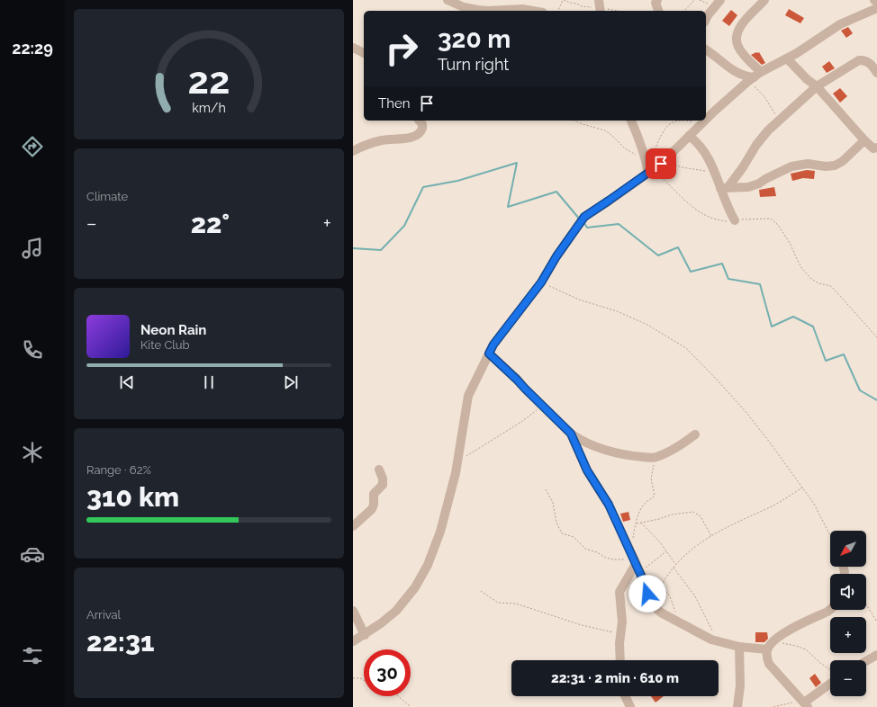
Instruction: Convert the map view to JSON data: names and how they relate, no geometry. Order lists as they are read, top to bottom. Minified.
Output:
{"north":"bottom left","page":{"tabs":"22:29","turn":["320 m","Turn right"],"then":"Then","tile":["Climate",["Range · 62%","310 km"],["Arrival","22:31"]],"heat":["−","22°","+"],"song":["Neon Rain","Kite Club"],"map_buttons":["+","−"],"limit":"30","trip":"22:31 · 2 min · 610 m","gauge":["22","km/h"]}}
